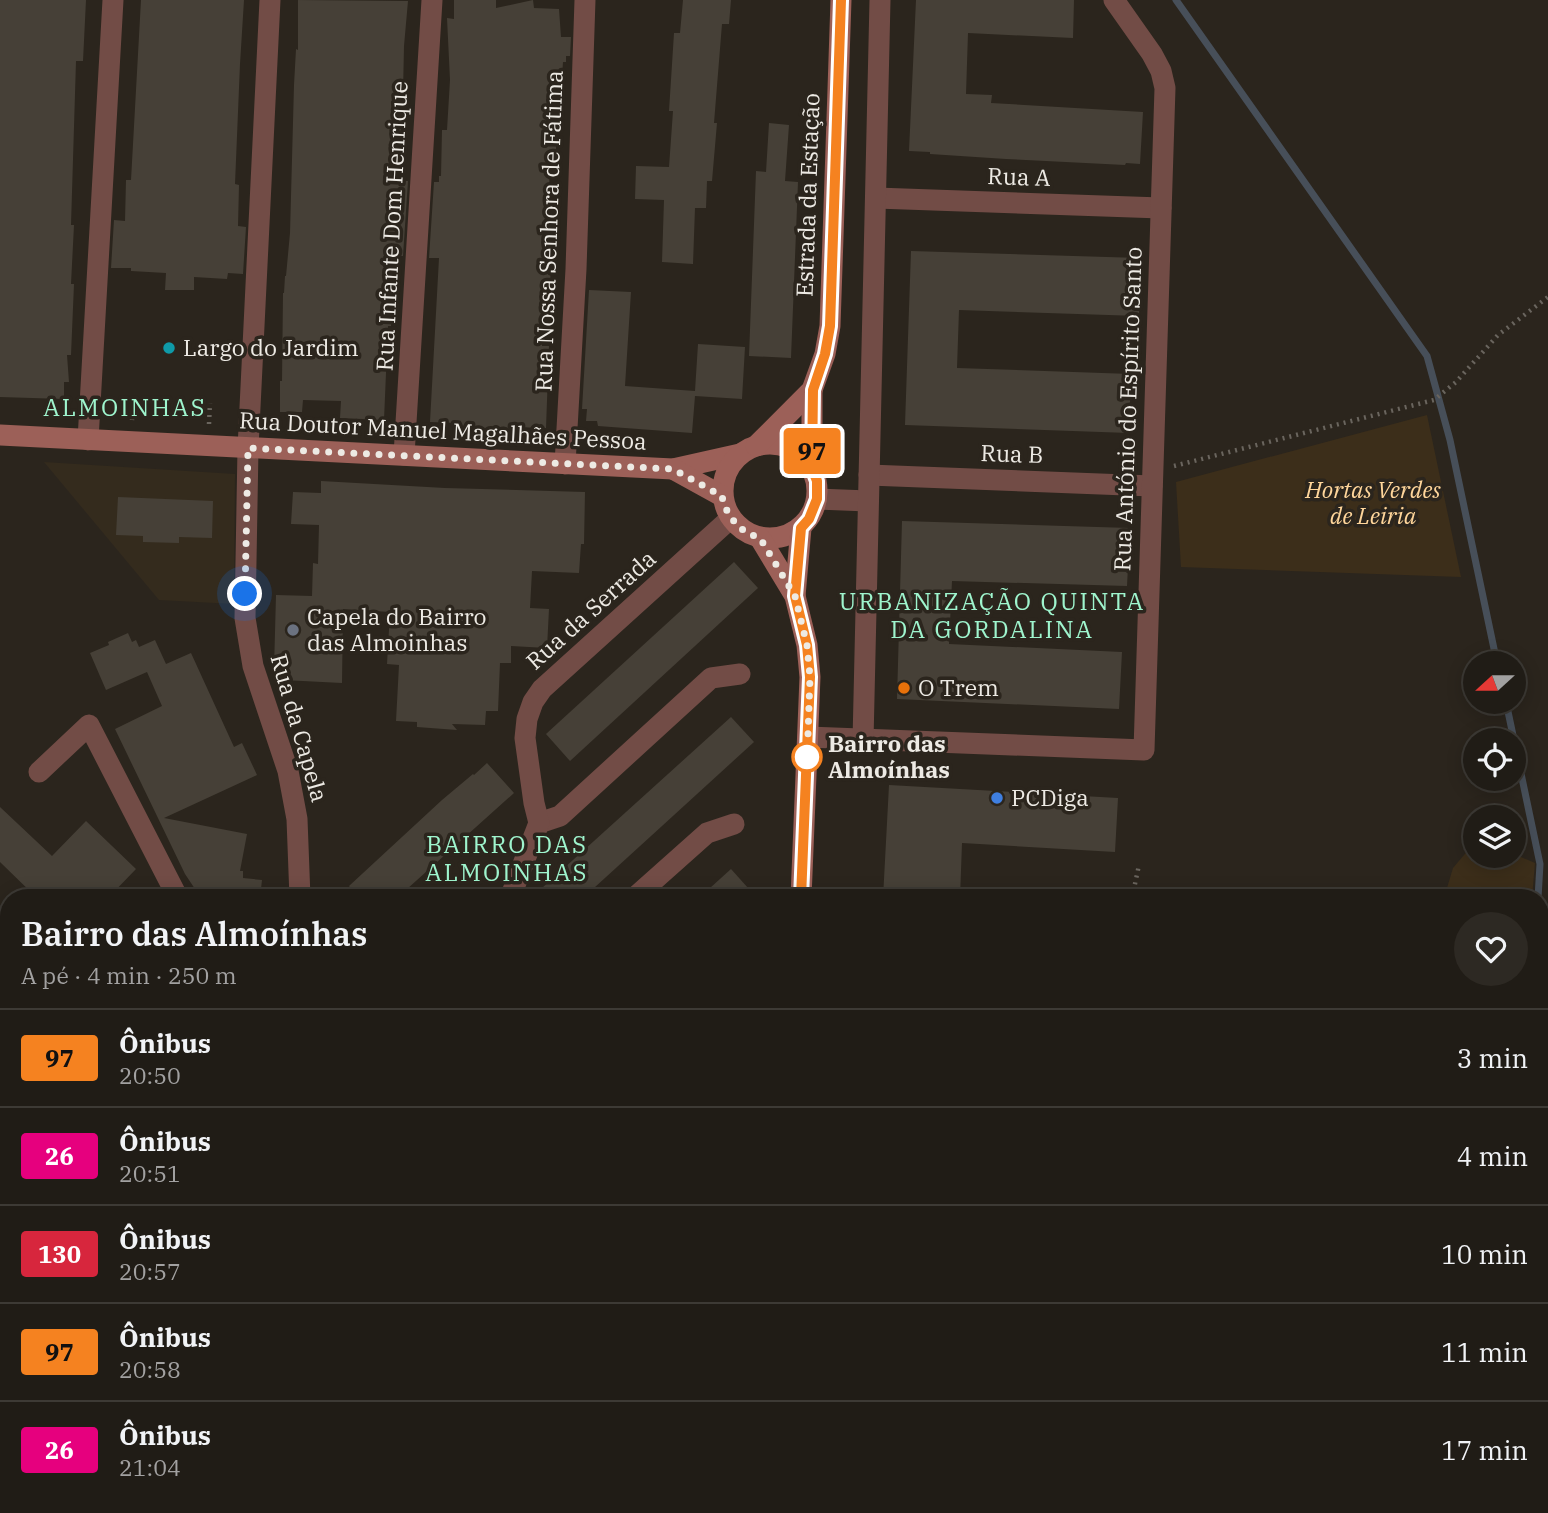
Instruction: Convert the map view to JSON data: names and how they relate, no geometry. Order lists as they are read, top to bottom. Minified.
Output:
{"streets":{"main road":["Estrada da Estação","Rua Doutor Manuel Magalhães Pessoa"],"street":["Rua A","Rua Infante Dom Henrique","Rua Nossa Senhora de Fátima","Rua António do Espírito Santo","Rua B","Rua da Serrada","Rua da Capela"]},"crossings":[["Rua A","Rua António do Espírito Santo"],["Estrada da Estação","Rua Doutor Manuel Magalhães Pessoa"],["Estrada da Estação","Rua da Serrada"],["Rua Infante Dom Henrique","Rua Doutor Manuel Magalhães Pessoa"],["Rua Nossa Senhora de Fátima","Rua Doutor Manuel Magalhães Pessoa"],["Rua António do Espírito Santo","Rua B"],["Rua Doutor Manuel Magalhães Pessoa","Rua da Serrada"],["Rua Doutor Manuel Magalhães Pessoa","Rua da Capela"]],"districts":["ALMOINHAS","URBANIZAÇÃO QUINTA DA GORDALINA","BAIRRO DAS ALMOINHAS"],"parks":["Hortas Verdes de Leiria"],"places":["Largo do Jardim","Capela do Bairro das Almoinhas","O Trem","Bairro das Almoínhas","PCDiga"],"lines":["bus line 97"],"north":"left","page":{"on_map":"97","heading":["Bairro das Almoínhas","A pé · 4 min · 250 m"],"list":[{"mark":"97","name":"Ônibus","note":"20:50","value":"3 min"},{"mark":"26","name":"Ônibus","note":"20:51","value":"4 min"},{"mark":"130","name":"Ônibus","note":"20:57","value":"10 min"},{"mark":"97","name":"Ônibus","note":"20:58","value":"11 min"},{"mark":"26","name":"Ônibus","note":"21:04","value":"17 min"}]}}
